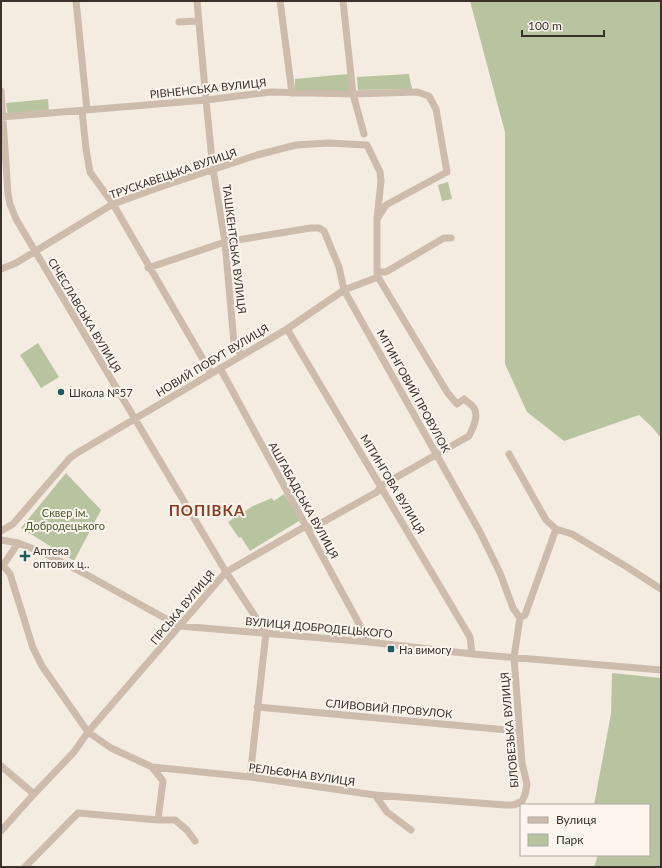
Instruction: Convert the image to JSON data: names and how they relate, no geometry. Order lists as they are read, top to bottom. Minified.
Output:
{"streets":{"street":["РІВНЕНСЬКА ВУЛИЦЯ","ТРУСКАВЕЦЬКА ВУЛИЦЯ","ТАШКЕНТСЬКА ВУЛИЦЯ","СІЧЕСЛАВСЬКА ВУЛИЦЯ","НОВИЙ ПОБУТ ВУЛИЦЯ","МІТИНГОВИЙ ПРОВУЛОК","МІТИНГОВА ВУЛИЦЯ","АШГАБАДСЬКА ВУЛИЦЯ","ГІРСЬКА ВУЛИЦЯ","ВУЛИЦЯ ДОБРОДЕЦЬКОГО","СЛИВОВИЙ ПРОВУЛОК","БІЛОВЕЗЬКА ВУЛИЦЯ","РЕЛЬЄФНА ВУЛИЦЯ"]},"crossings":[["РІВНЕНСЬКА ВУЛИЦЯ","ТРУСКАВЕЦЬКА ВУЛИЦЯ"],["РІВНЕНСЬКА ВУЛИЦЯ","ТАШКЕНТСЬКА ВУЛИЦЯ"],["РІВНЕНСЬКА ВУЛИЦЯ","СІЧЕСЛАВСЬКА ВУЛИЦЯ"],["ТРУСКАВЕЦЬКА ВУЛИЦЯ","ТАШКЕНТСЬКА ВУЛИЦЯ"],["ТРУСКАВЕЦЬКА ВУЛИЦЯ","СІЧЕСЛАВСЬКА ВУЛИЦЯ"],["ТАШКЕНТСЬКА ВУЛИЦЯ","НОВИЙ ПОБУТ ВУЛИЦЯ"],["ТАШКЕНТСЬКА ВУЛИЦЯ","МІТИНГОВИЙ ПРОВУЛОК"],["СІЧЕСЛАВСЬКА ВУЛИЦЯ","НОВИЙ ПОБУТ ВУЛИЦЯ"],["СІЧЕСЛАВСЬКА ВУЛИЦЯ","ГІРСЬКА ВУЛИЦЯ"],["СІЧЕСЛАВСЬКА ВУЛИЦЯ","ВУЛИЦЯ ДОБРОДЕЦЬКОГО"],["НОВИЙ ПОБУТ ВУЛИЦЯ","МІТИНГОВИЙ ПРОВУЛОК"],["НОВИЙ ПОБУТ ВУЛИЦЯ","МІТИНГОВА ВУЛИЦЯ"],["НОВИЙ ПОБУТ ВУЛИЦЯ","АШГАБАДСЬКА ВУЛИЦЯ"],["НОВИЙ ПОБУТ ВУЛИЦЯ","ГІРСЬКА ВУЛИЦЯ"],["МІТИНГОВИЙ ПРОВУЛОК","ГІРСЬКА ВУЛИЦЯ"],["МІТИНГОВИЙ ПРОВУЛОК","БІЛОВЕЗЬКА ВУЛИЦЯ"],["МІТИНГОВА ВУЛИЦЯ","ГІРСЬКА ВУЛИЦЯ"],["МІТИНГОВА ВУЛИЦЯ","ВУЛИЦЯ ДОБРОДЕЦЬКОГО"],["АШГАБАДСЬКА ВУЛИЦЯ","ГІРСЬКА ВУЛИЦЯ"],["АШГАБАДСЬКА ВУЛИЦЯ","ВУЛИЦЯ ДОБРОДЕЦЬКОГО"],["ГІРСЬКА ВУЛИЦЯ","ВУЛИЦЯ ДОБРОДЕЦЬКОГО"],["ГІРСЬКА ВУЛИЦЯ","РЕЛЬЄФНА ВУЛИЦЯ"],["ВУЛИЦЯ ДОБРОДЕЦЬКОГО","БІЛОВЕЗЬКА ВУЛИЦЯ"],["СЛИВОВИЙ ПРОВУЛОК","БІЛОВЕЗЬКА ВУЛИЦЯ"],["БІЛОВЕЗЬКА ВУЛИЦЯ","РЕЛЬЄФНА ВУЛИЦЯ"]],"districts":["ПОПІВКА"],"parks":["Сквер ім. Добродецького"],"places":{"other":["Школа №57"],"health":["Аптека оптових ц‥"],"transit":["На вимогу"]},"legend":["Вулиця","Парк"],"scale_bar":"100 m"}
